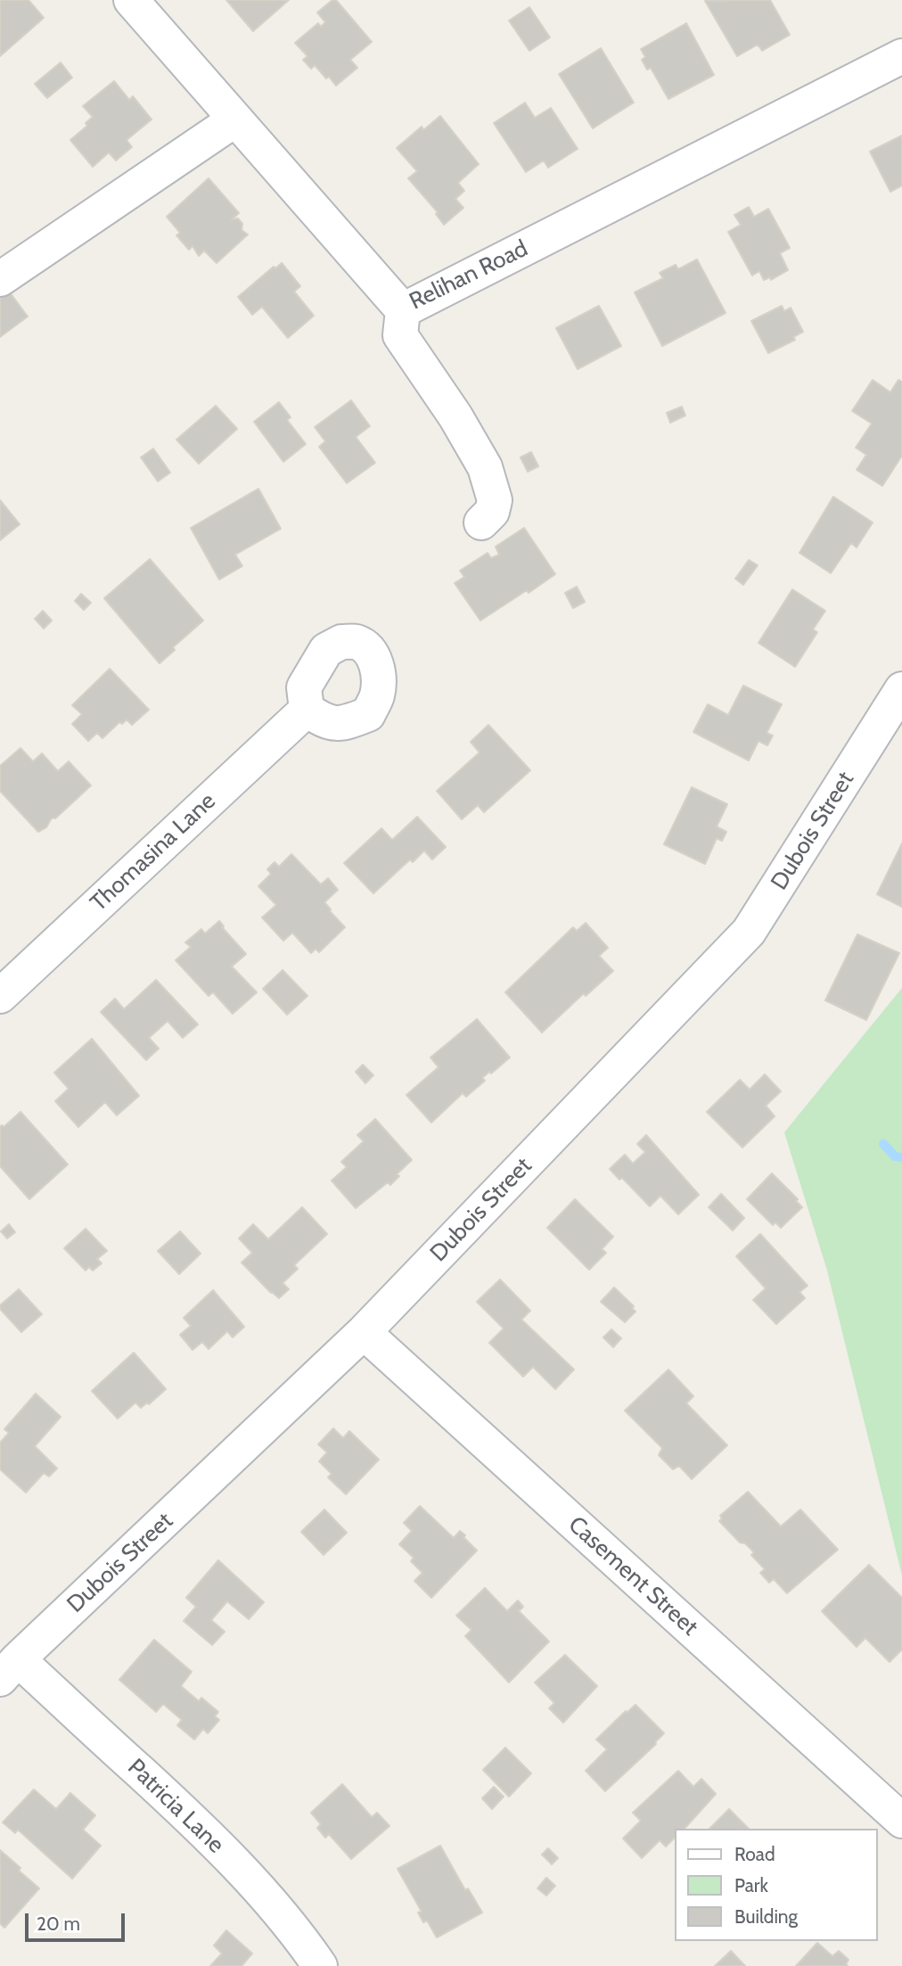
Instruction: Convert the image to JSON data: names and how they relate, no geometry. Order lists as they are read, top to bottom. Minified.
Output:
{"streets":{"street":["Relihan Road","Dubois Street","Thomasina Lane","Casement Street","Patricia Lane"]},"crossings":[["Dubois Street","Casement Street"],["Dubois Street","Patricia Lane"]],"legend":["Road","Park","Building"],"scale_bar":"20 m"}
